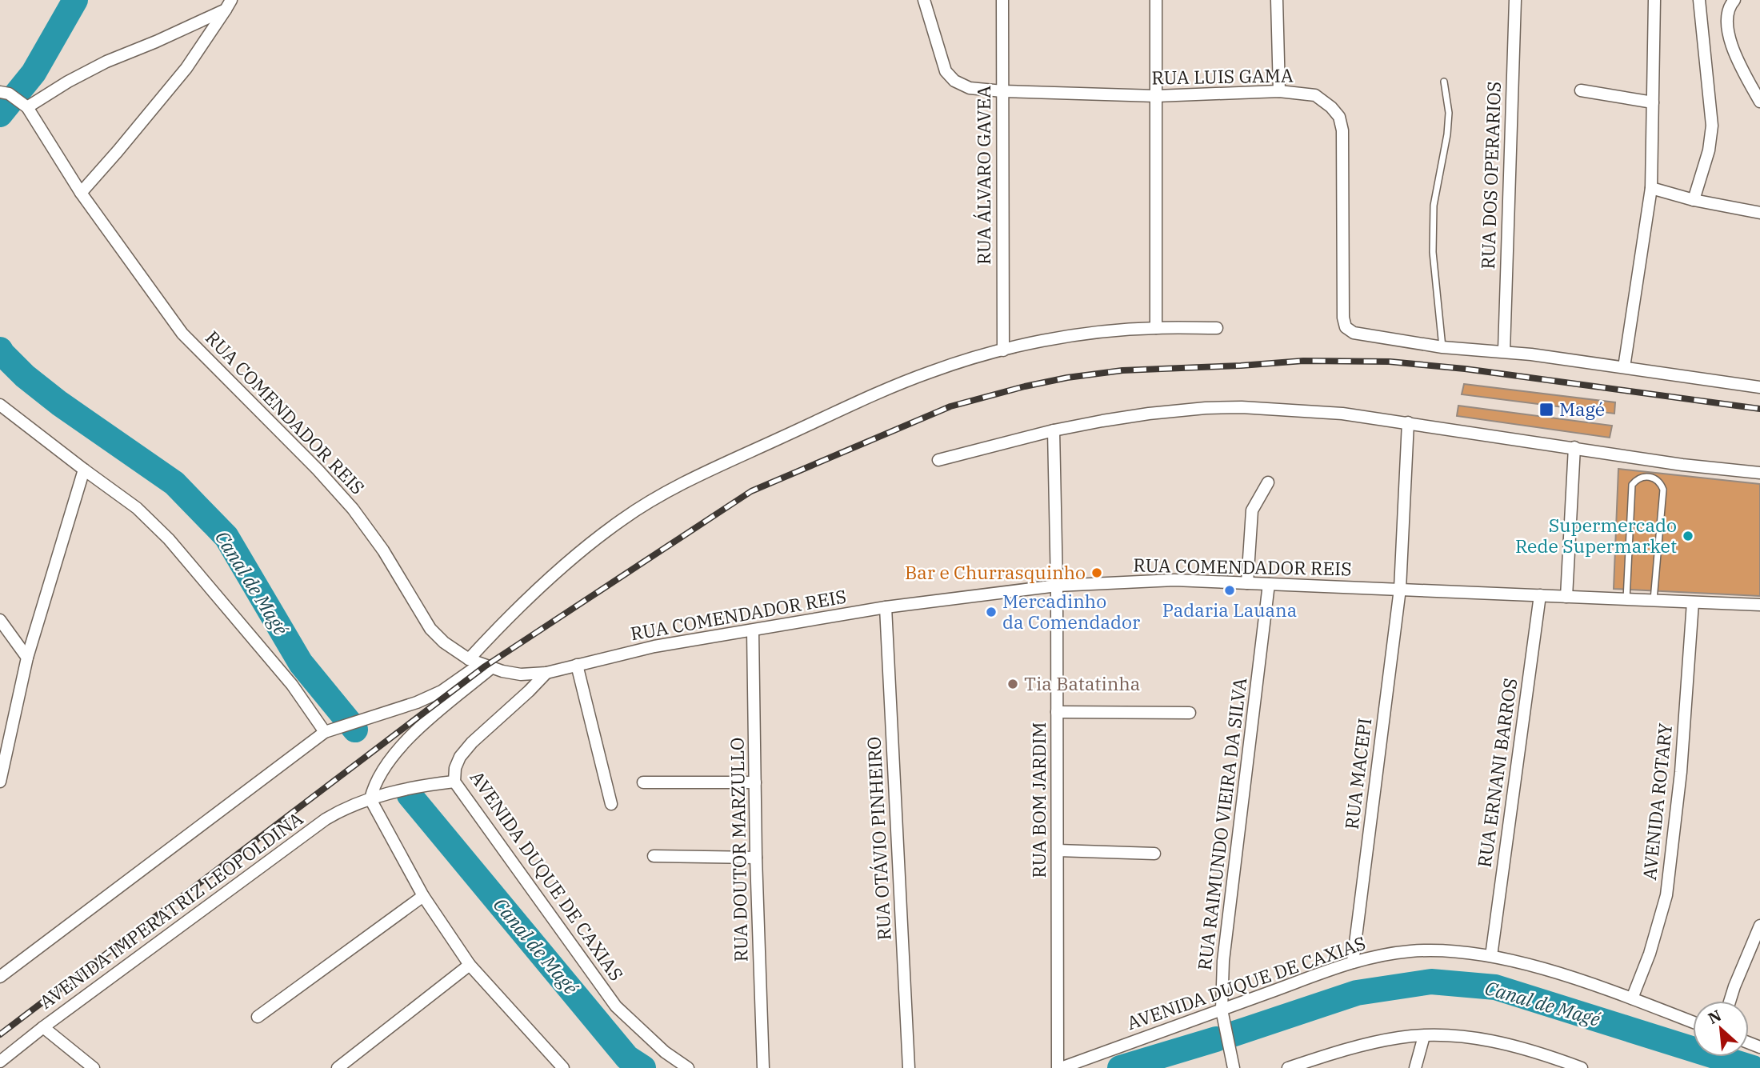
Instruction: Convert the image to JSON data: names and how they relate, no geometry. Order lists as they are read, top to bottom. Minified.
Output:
{"streets":{"street":["RUA LUIS GAMA","RUA ÁLVARO GAVEA","RUA DOS OPERARIOS","RUA COMENDADOR REIS","RUA ERNANI BARROS","RUA MACEPI","RUA BOM JARDIM","AVENIDA ROTARY","RUA RAIMUNDO VIEIRA DA SILVA","RUA OTÁVIO PINHEIRO","RUA DOUTOR MARZULLO","AVENIDA DUQUE DE CAXIAS","AVENIDA IMPERATRIZ LEOPOLDINA"]},"crossings":[["RUA LUIS GAMA","RUA ÁLVARO GAVEA"],["RUA LUIS GAMA","RUA DOS OPERARIOS"],["RUA COMENDADOR REIS","RUA ERNANI BARROS"],["RUA COMENDADOR REIS","RUA MACEPI"],["RUA COMENDADOR REIS","RUA BOM JARDIM"],["RUA COMENDADOR REIS","AVENIDA ROTARY"],["RUA COMENDADOR REIS","RUA RAIMUNDO VIEIRA DA SILVA"],["RUA COMENDADOR REIS","RUA OTÁVIO PINHEIRO"],["RUA COMENDADOR REIS","RUA DOUTOR MARZULLO"],["RUA COMENDADOR REIS","AVENIDA DUQUE DE CAXIAS"],["RUA ERNANI BARROS","AVENIDA DUQUE DE CAXIAS"],["RUA MACEPI","AVENIDA DUQUE DE CAXIAS"],["RUA BOM JARDIM","AVENIDA DUQUE DE CAXIAS"],["AVENIDA ROTARY","AVENIDA DUQUE DE CAXIAS"],["RUA RAIMUNDO VIEIRA DA SILVA","AVENIDA DUQUE DE CAXIAS"],["AVENIDA DUQUE DE CAXIAS","AVENIDA IMPERATRIZ LEOPOLDINA"]],"water":["Canal de Magé"],"places":{"transit":["Magé"],"other":["Supermercado Rede Supermarket","Bar e Churrasquinho","Padaria Lauana","Mercadinho da Comendador","Tia Batatinha"]},"north":"top left"}
